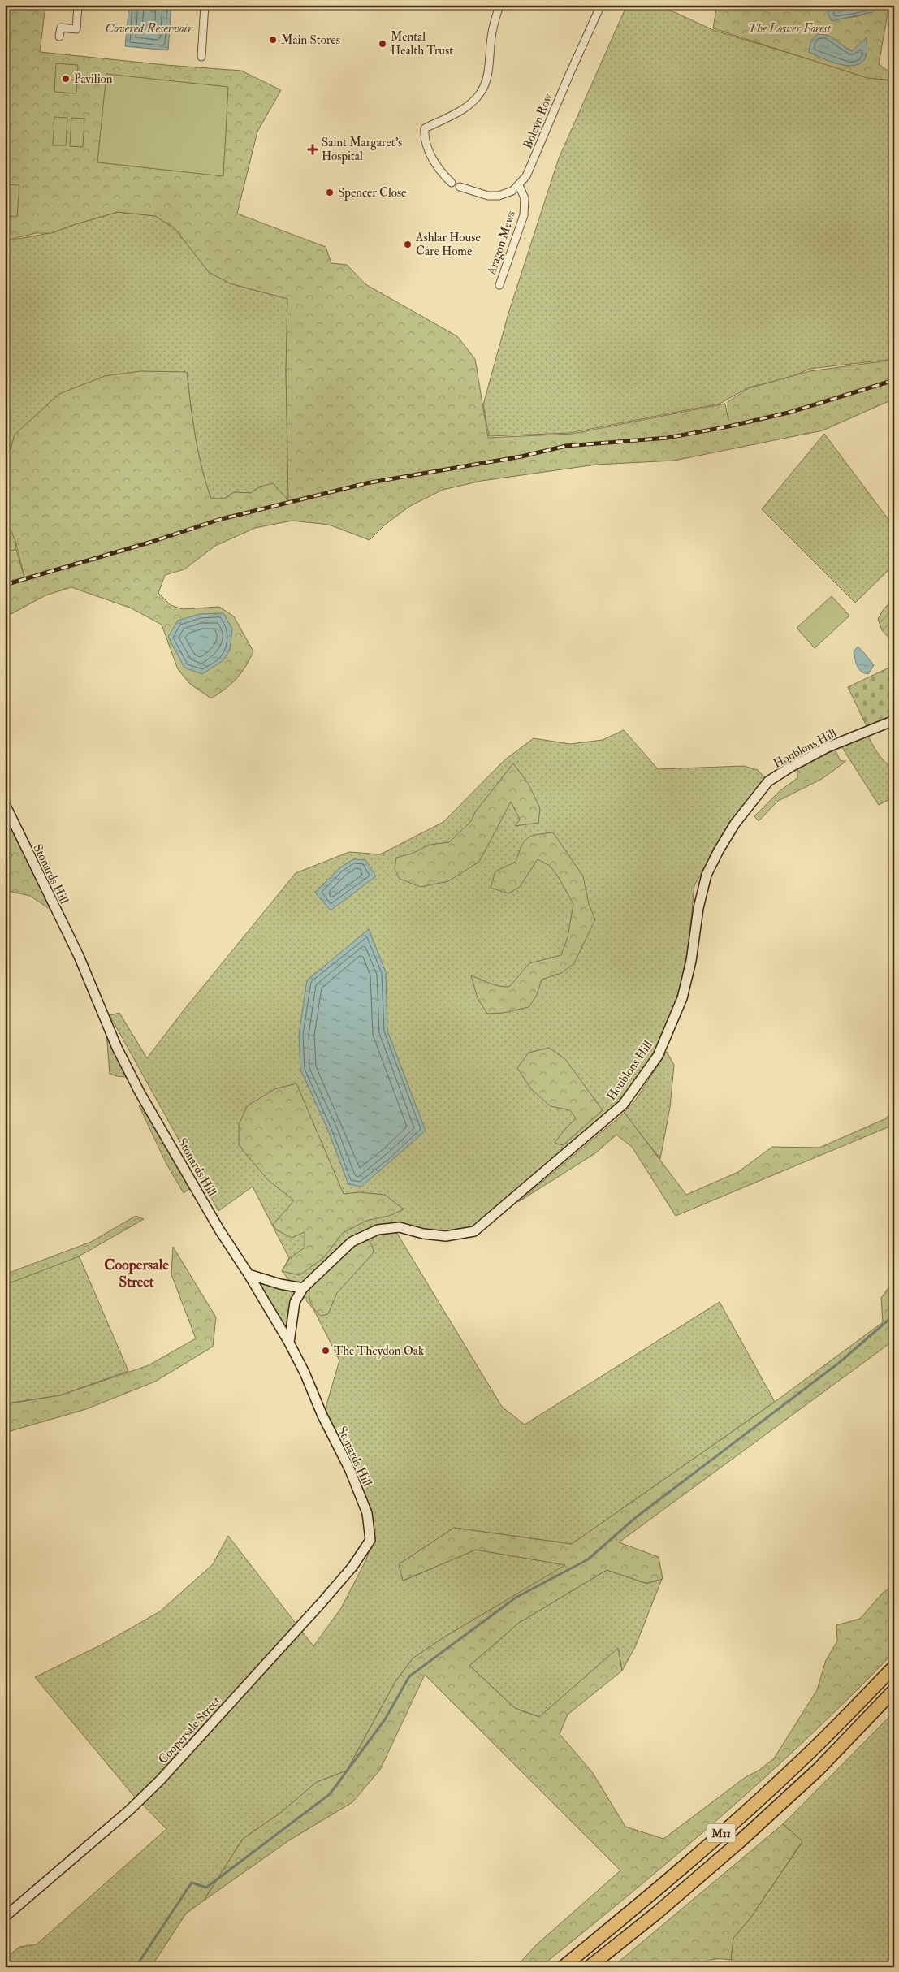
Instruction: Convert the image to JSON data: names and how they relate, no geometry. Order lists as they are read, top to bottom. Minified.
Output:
{"streets":{"highway":["M11"],"street":["Boleyn Row","Aragon Mews","Houblons Hill","Stonards Hill","Coopersale Street"]},"crossings":[["Boleyn Row","Aragon Mews"],["Houblons Hill","Stonards Hill"],["Stonards Hill","Coopersale Street"]],"districts":["Coopersale Street"],"water":["Covered Reservoir"],"parks":["The Lower Forest"],"places":{"other":["Main Stores","Mental Health Trust","Pavilion","Spencer Close","Ashlar House Care Home","The Theydon Oak"],"health":["Saint Margaret's Hospital"]}}
